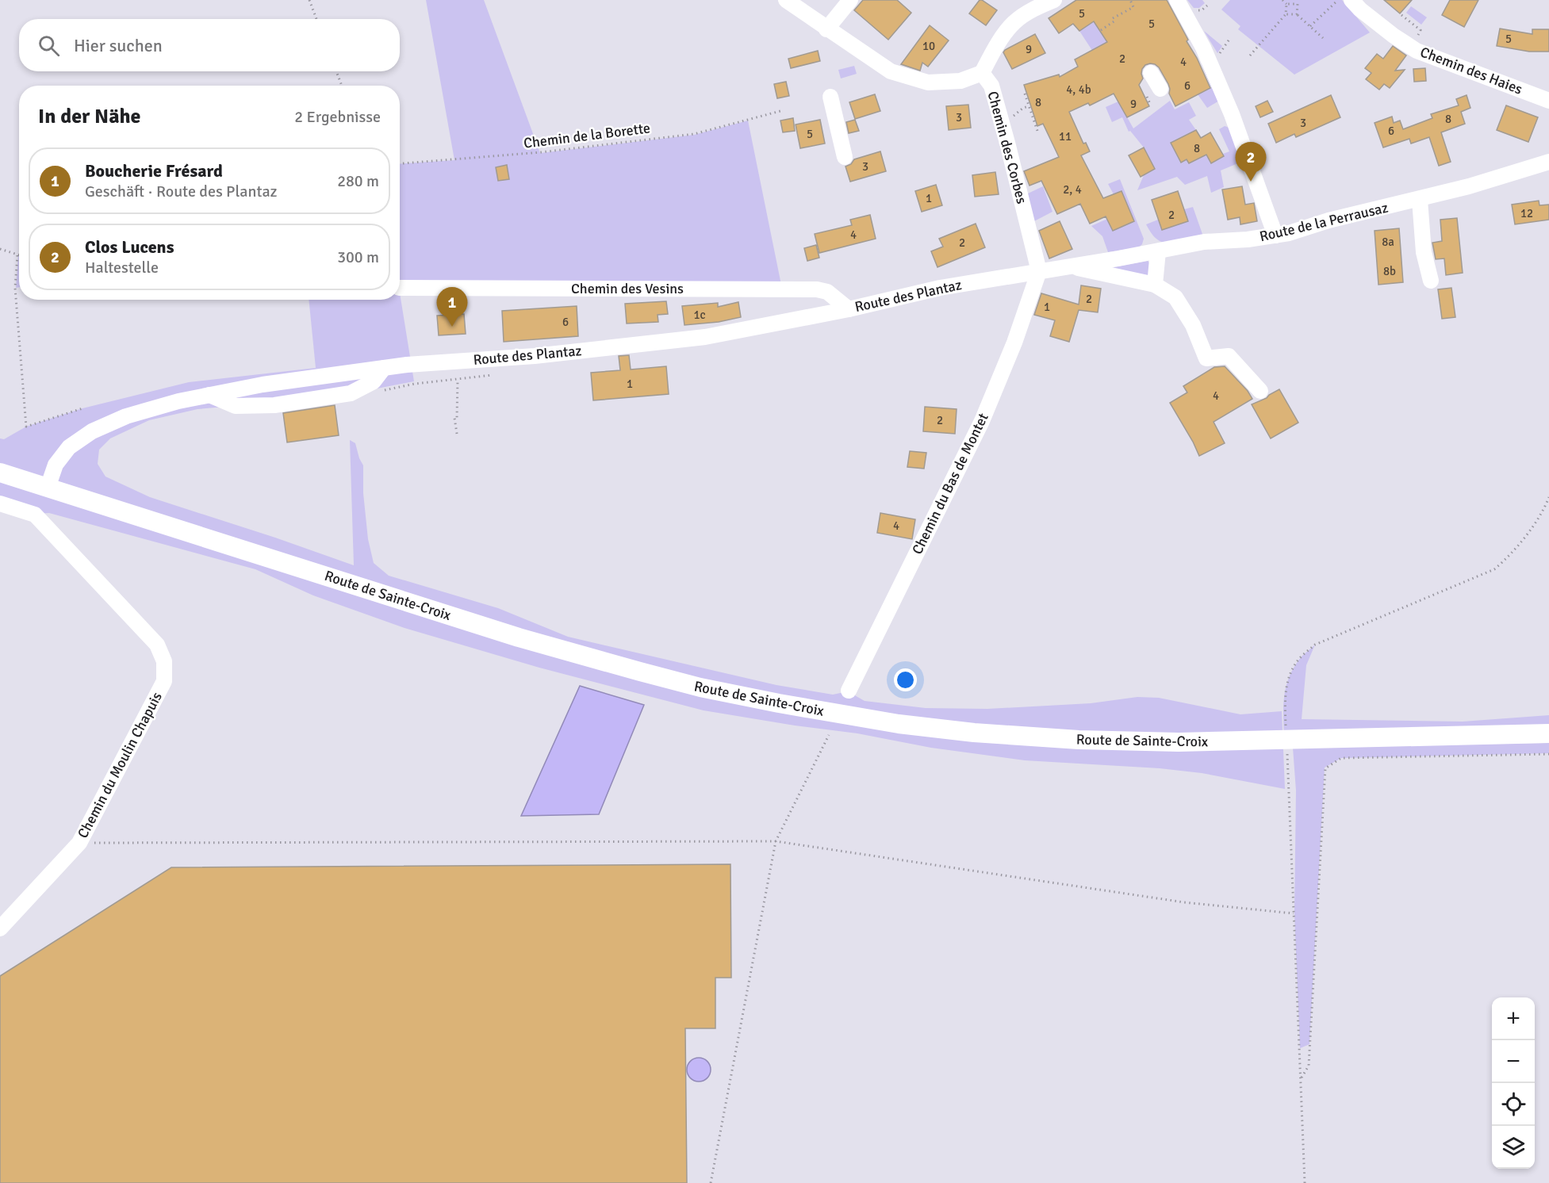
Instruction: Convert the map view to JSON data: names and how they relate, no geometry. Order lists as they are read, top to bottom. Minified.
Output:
{"streets":{"main road":["Route de Sainte-Croix"],"street":["Chemin des Haies","Chemin des Corbes","Route de la Perrausaz","Chemin des Vesins","Route des Plantaz","Chemin du Bas de Montet","Chemin du Moulin Chapuis"],"path":["Chemin de la Borette"]},"crossings":[["Chemin des Corbes","Route de la Perrausaz"],["Chemin des Corbes","Route des Plantaz"],["Chemin des Corbes","Chemin du Bas de Montet"],["Route de la Perrausaz","Route des Plantaz"],["Route de la Perrausaz","Chemin du Bas de Montet"],["Chemin des Vesins","Route des Plantaz"],["Route des Plantaz","Chemin du Bas de Montet"],["Route des Plantaz","Route de Sainte-Croix"]],"house_numbers":["5","5","5","10","9","2","4","6","4, 4b","8","9","3","8","3","6","5","11","8","3","2, 4","1","12","2","4","8a","2","8b","2","1","1c","6","1","4","2","4"],"page":{"search":"Hier suchen","heading":["In der Nähe","2 Ergebnisse"],"pins":["2","1"],"list":[{"mark":"1","name":"Boucherie Frésard","note":"Geschäft · Route des Plantaz","value":"280 m"},{"mark":"2","name":"Clos Lucens","note":"Haltestelle","value":"300 m"}],"map_buttons":["+","−"]}}
